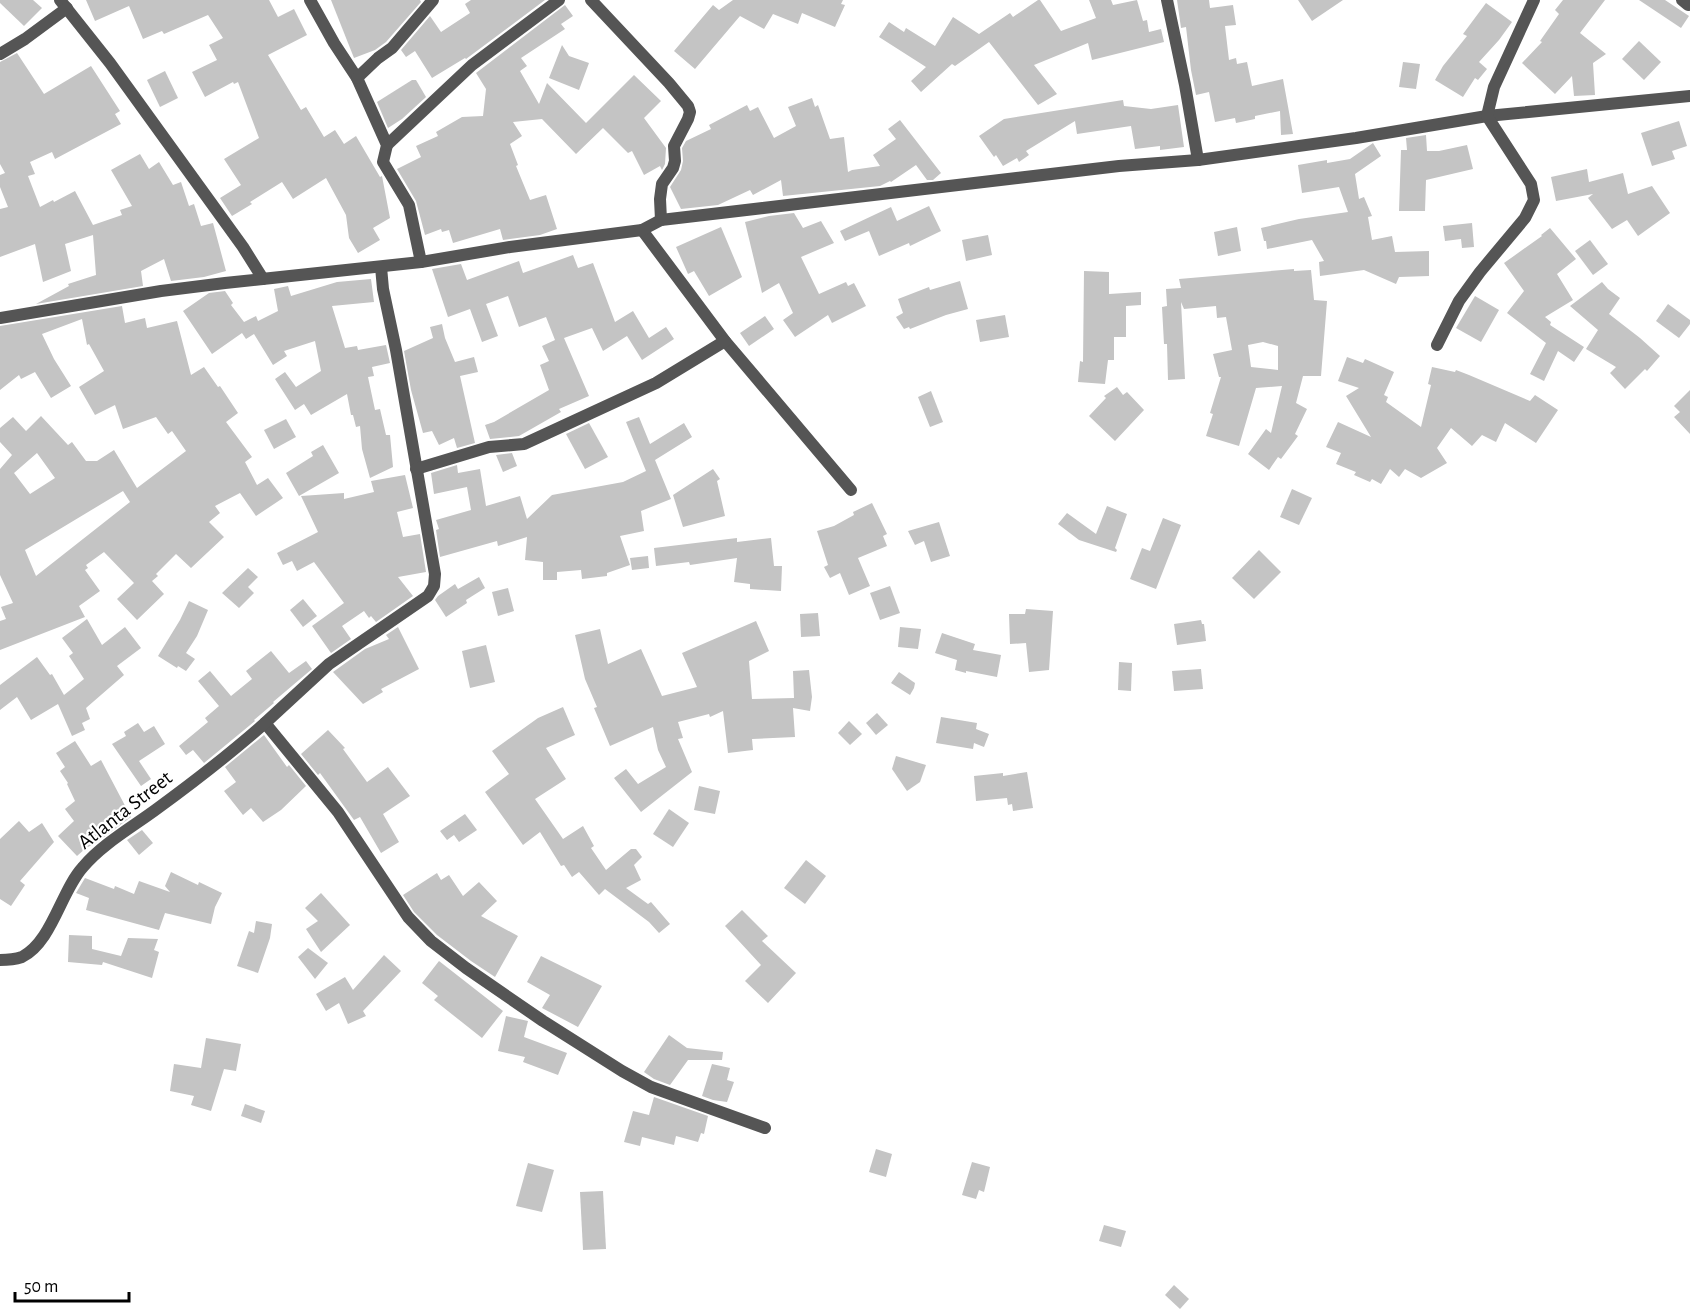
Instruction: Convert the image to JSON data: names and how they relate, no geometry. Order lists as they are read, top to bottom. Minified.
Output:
{"streets":{"street":["Atlanta Street"]},"scale_bar":"50 m"}
